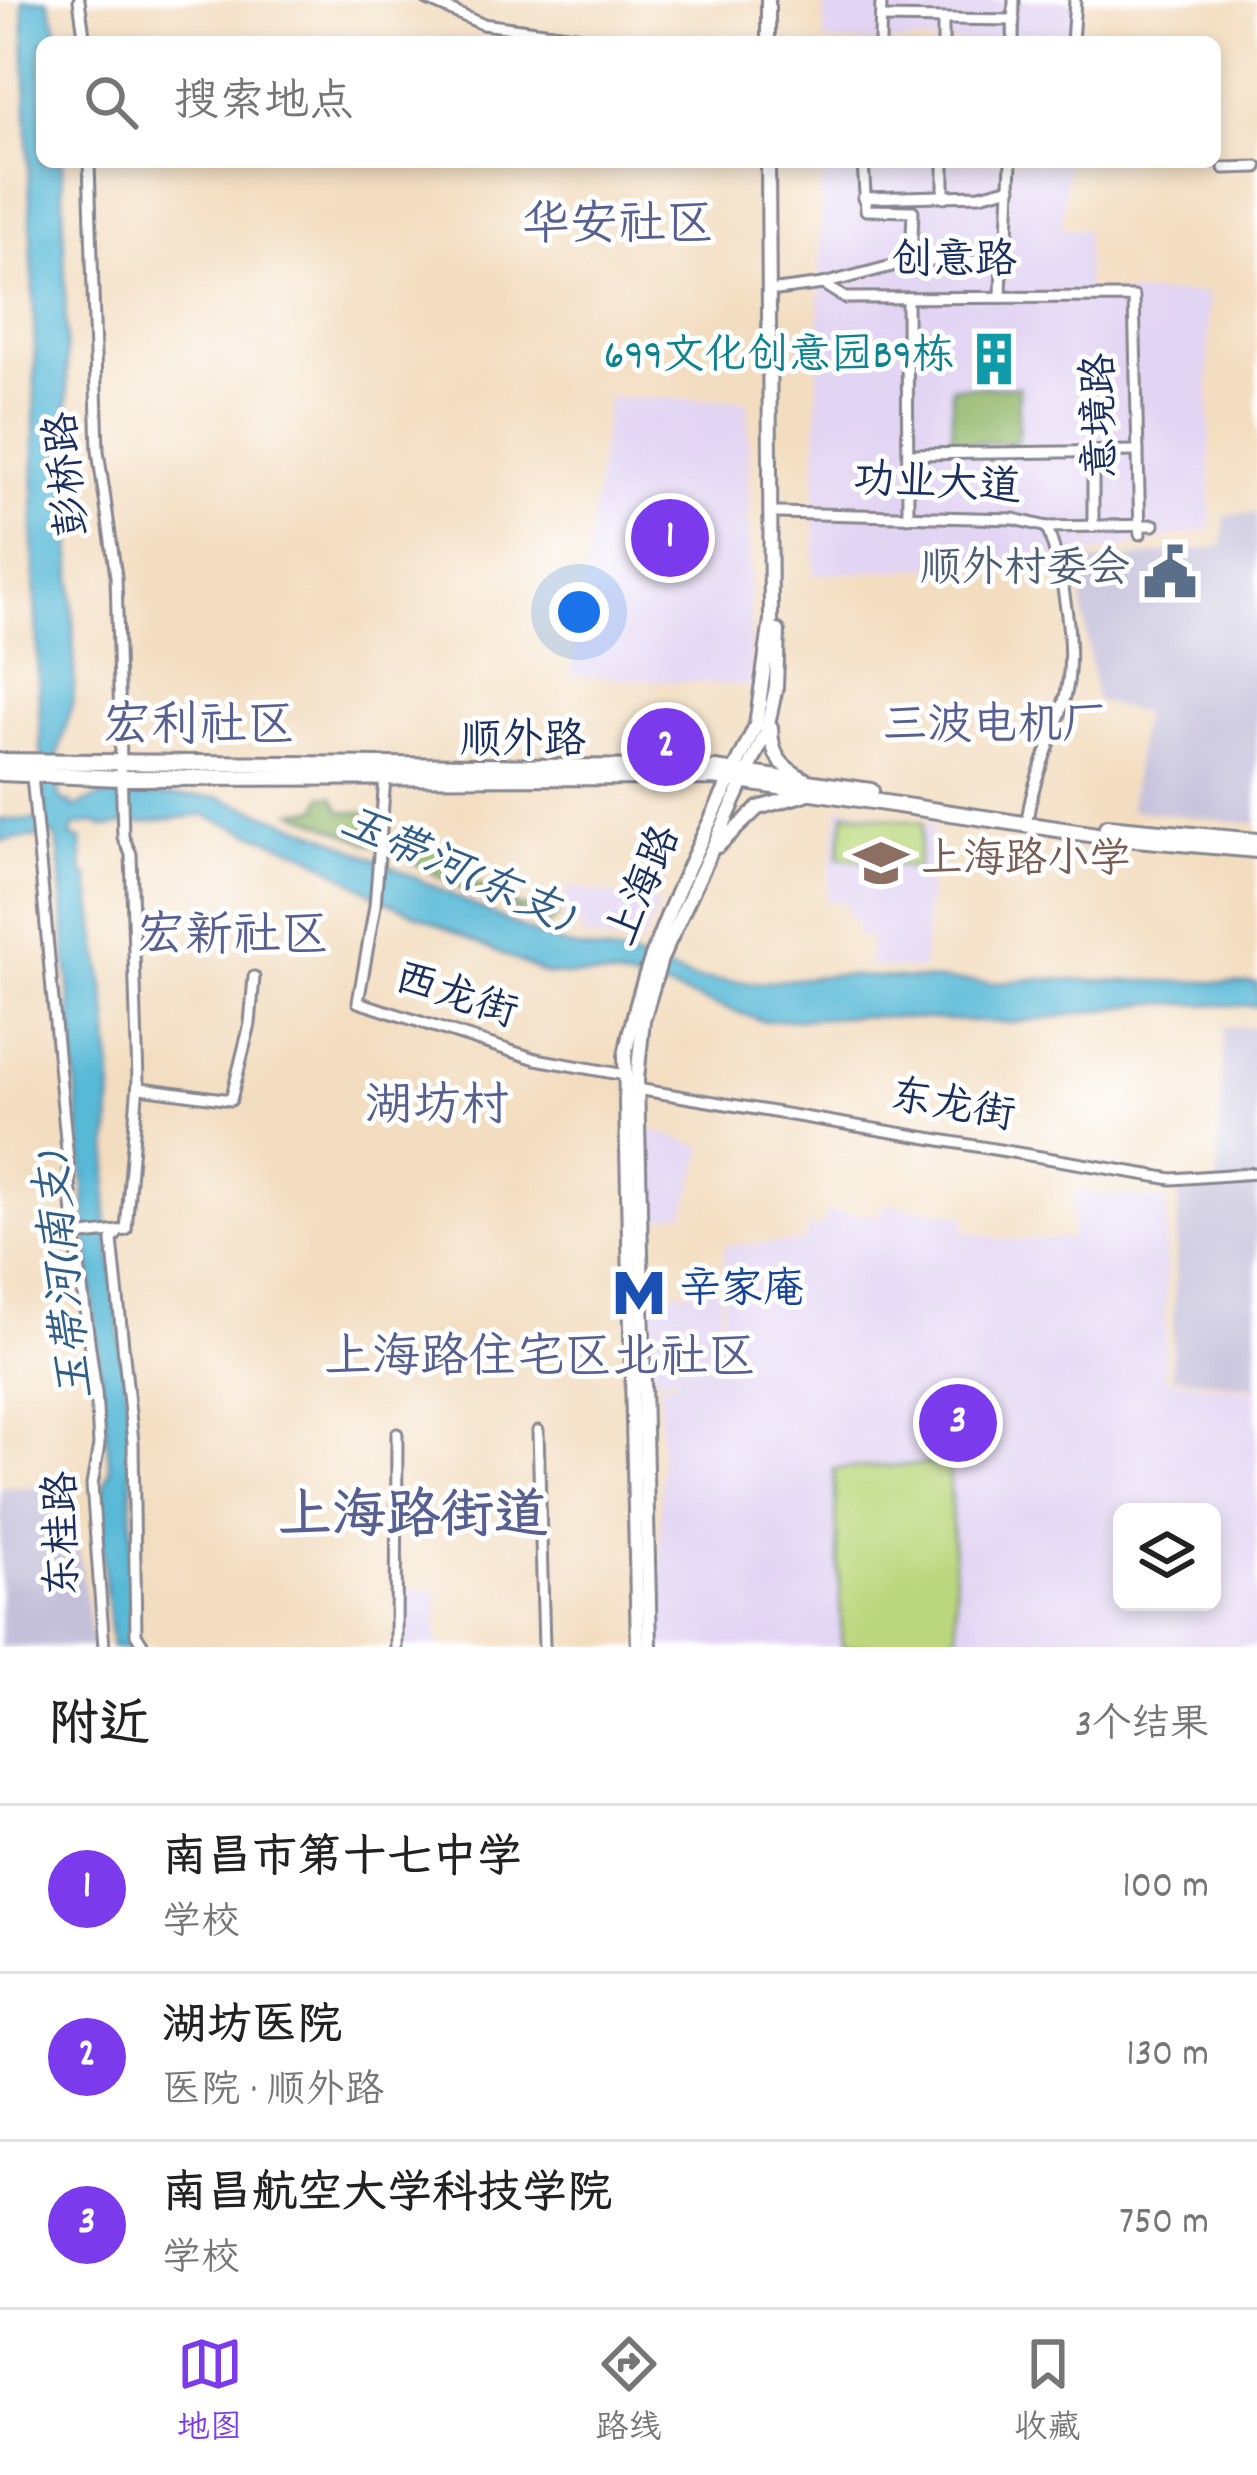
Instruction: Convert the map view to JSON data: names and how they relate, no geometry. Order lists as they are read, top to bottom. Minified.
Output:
{"streets":{"main road":["顺外路","上海路"],"street":["创意路","意境路","彭桥路","功业大道","西龙街","东龙街","东桂路"]},"crossings":[["创意路","意境路"],["创意路","上海路"],["意境路","功业大道"],["彭桥路","顺外路"],["功业大道","上海路"],["顺外路","上海路"],["顺外路","西龙街"],["顺外路","东桂路"],["上海路","西龙街"],["上海路","东龙街"]],"districts":["华安社区","宏利社区","三波电机厂","宏新社区","湖坊村","上海路住宅区北社区","上海路街道"],"water":["玉带河(东支)","玉带河(南支)"],"places":{"building":["699文化创意园B9栋"],"public building":["顺外村委会"],"school or university":["上海路小学"],"metro station":["辛家庵"]},"page":{"search":"搜索地点","pins":["1","2","3"],"heading":["附近","3个结果"],"list":[{"mark":"1","name":"南昌市第十七中学","note":"学校","value":"100 m"},{"mark":"2","name":"湖坊医院","note":"医院 · 顺外路","value":"130 m"},{"mark":"3","name":"南昌航空大学科技学院","note":"学校","value":"750 m"}],"nav":["地图","路线","收藏"]}}
